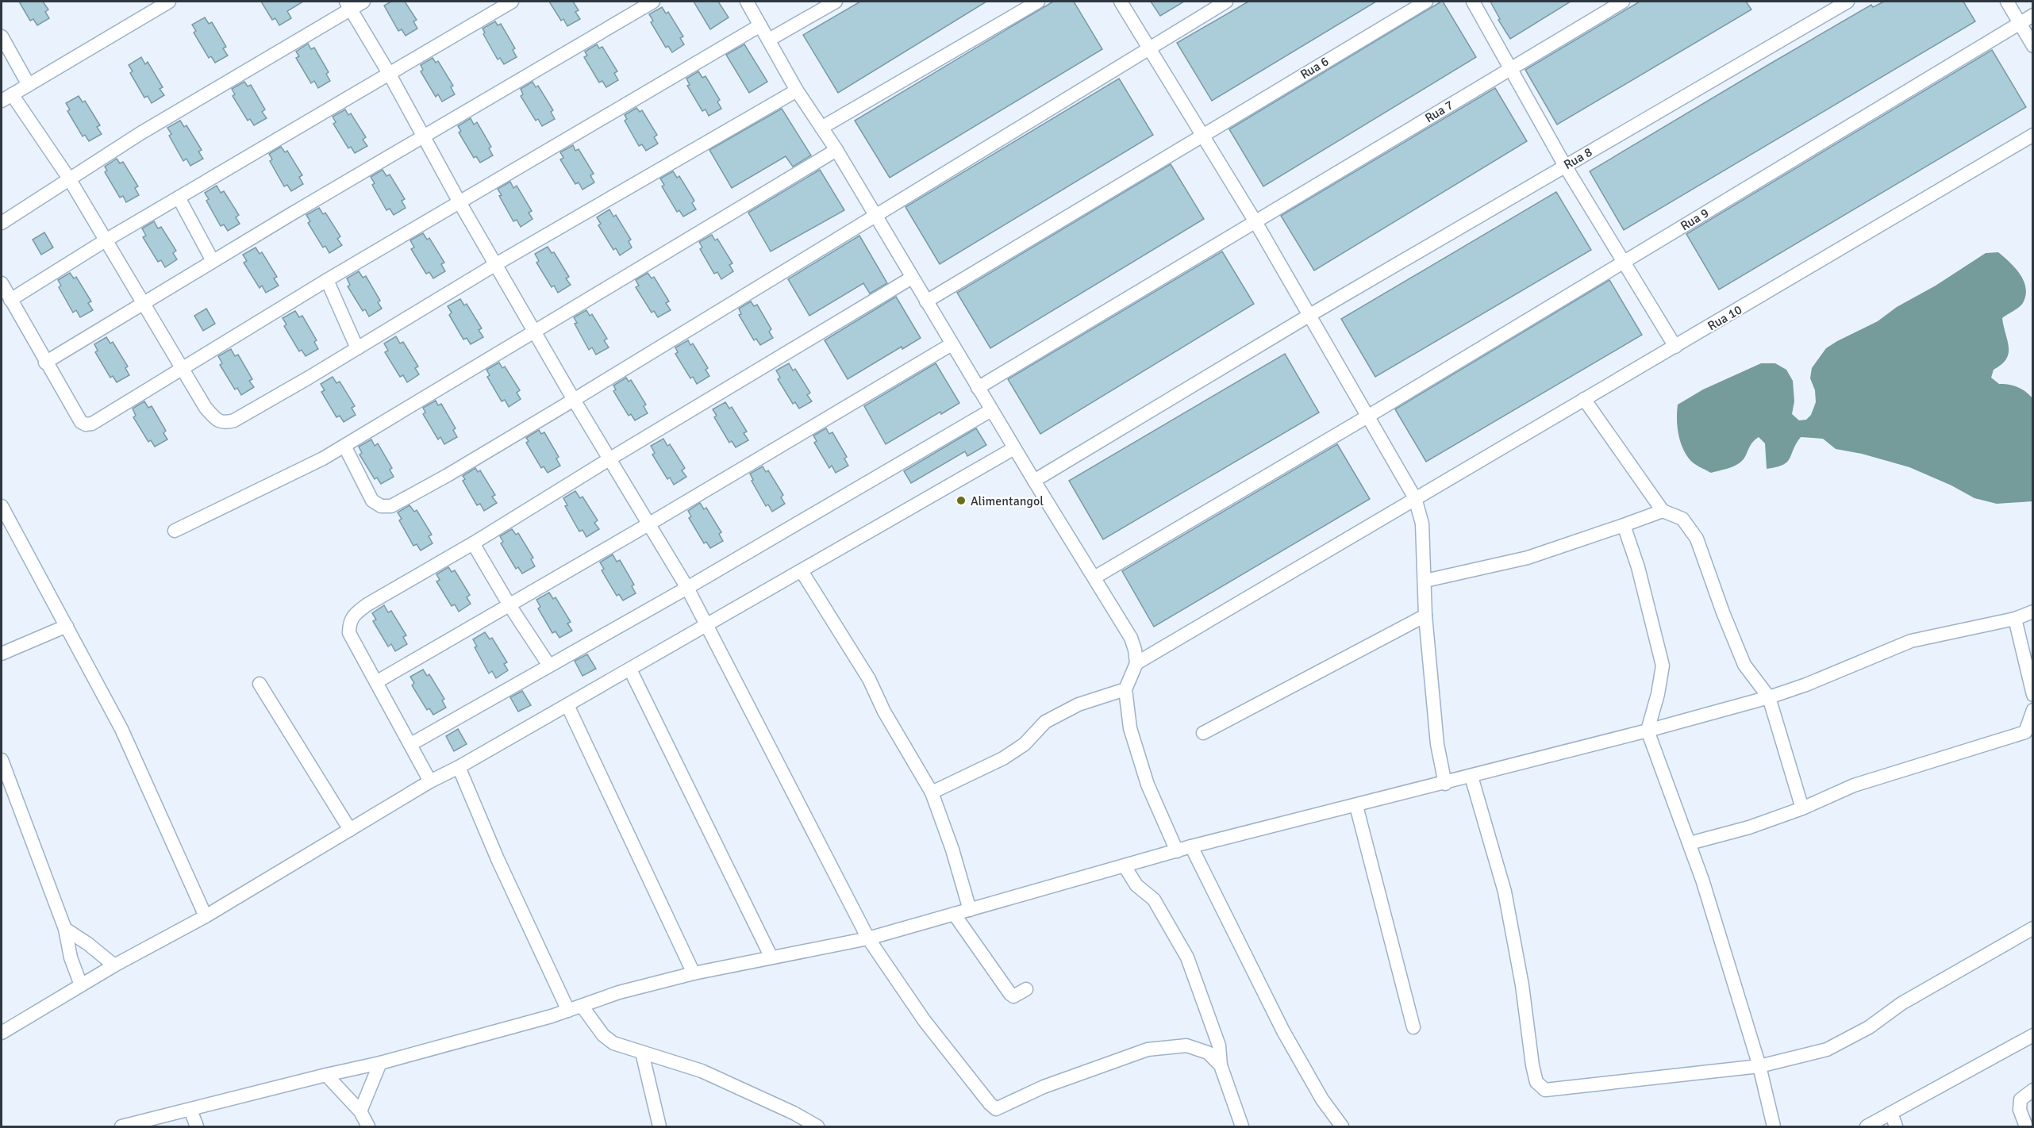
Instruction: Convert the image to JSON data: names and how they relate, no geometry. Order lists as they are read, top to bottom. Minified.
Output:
{"streets":{"street":["Rua 6","Rua 7","Rua 8","Rua 9","Rua 10"]},"places":["Alimentangol"]}
